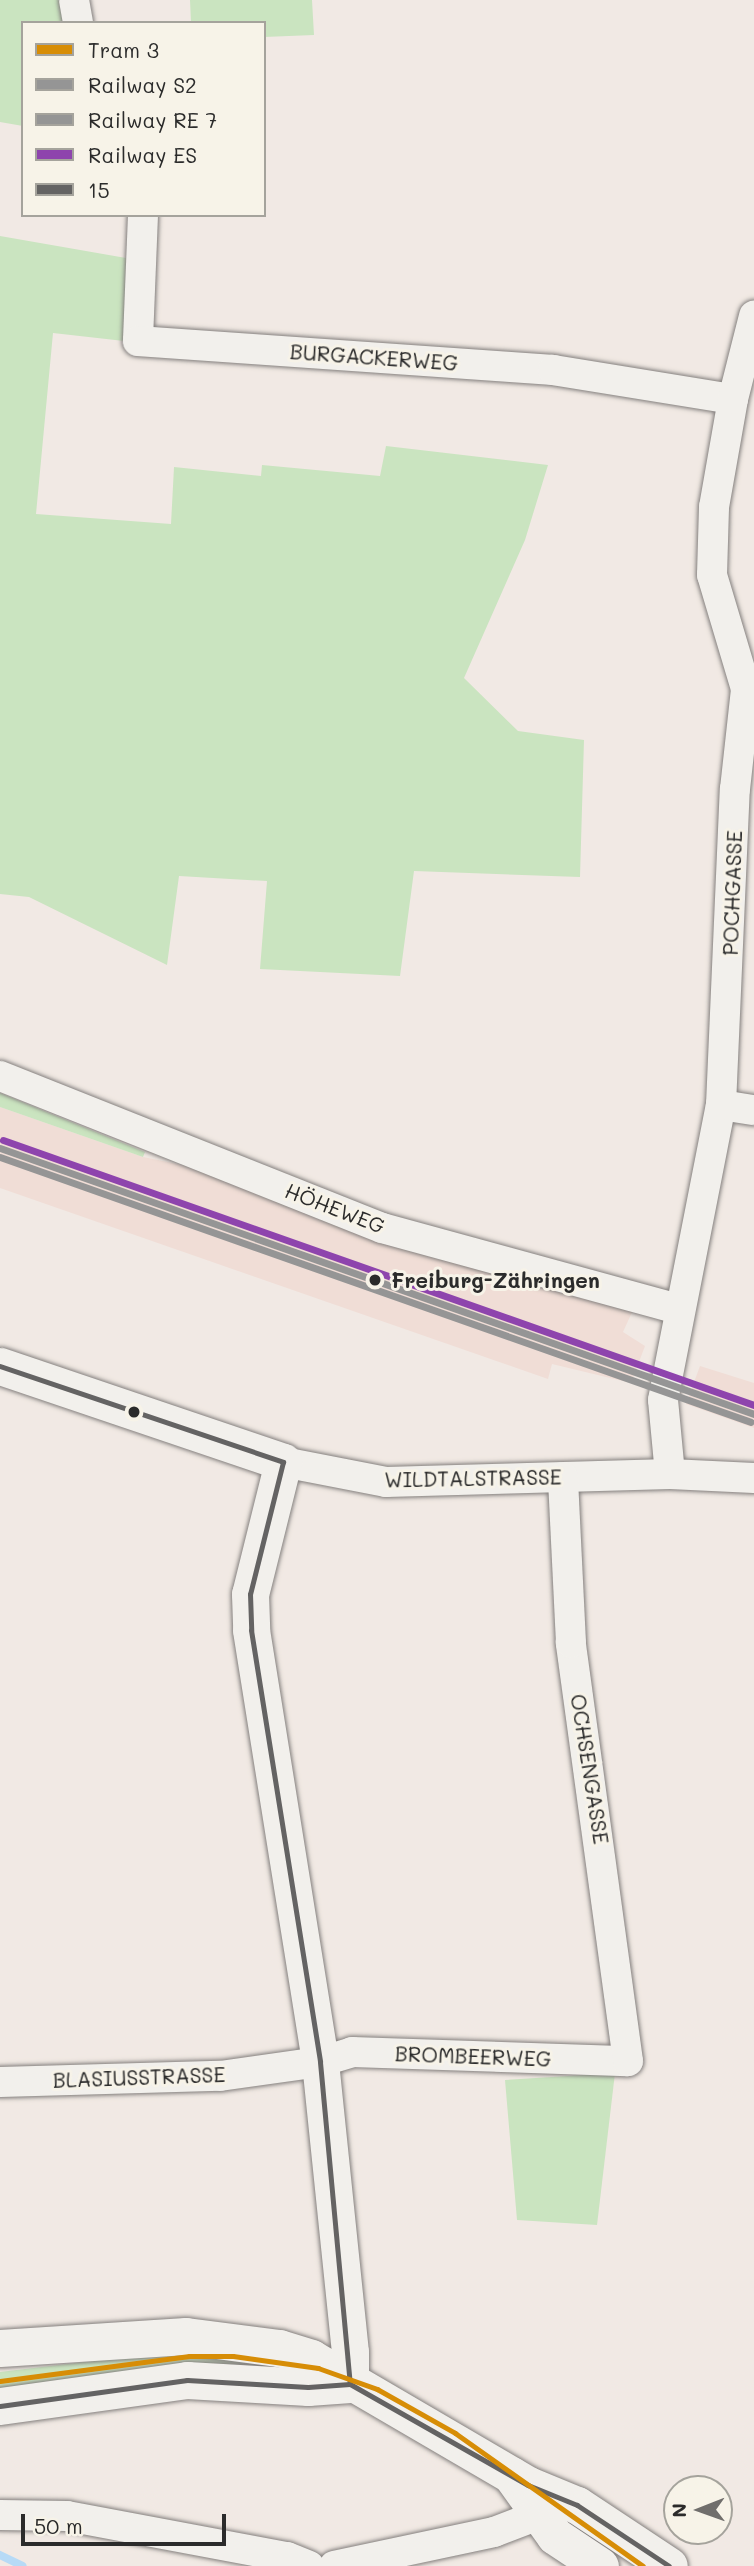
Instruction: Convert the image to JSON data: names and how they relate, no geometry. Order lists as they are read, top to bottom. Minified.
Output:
{"streets":{"street":["BURGACKERWEG","POCHGASSE","HÖHEWEG","WILDTALSTRASSE","OCHSENGASSE","BROMBEERWEG","BLASIUSSTRASSE"]},"crossings":[["BURGACKERWEG","POCHGASSE"],["POCHGASSE","HÖHEWEG"],["POCHGASSE","WILDTALSTRASSE"],["WILDTALSTRASSE","OCHSENGASSE"],["OCHSENGASSE","BROMBEERWEG"],["BROMBEERWEG","BLASIUSSTRASSE"]],"places":["Freiburg-Zähringen"],"lines":["rail line ES","rail line S2","transit line 15","tram line 3"],"legend":["Tram 3","Railway S2","Railway RE 7","Railway ES","15"],"scale_bar":"50 m","north":"left"}
